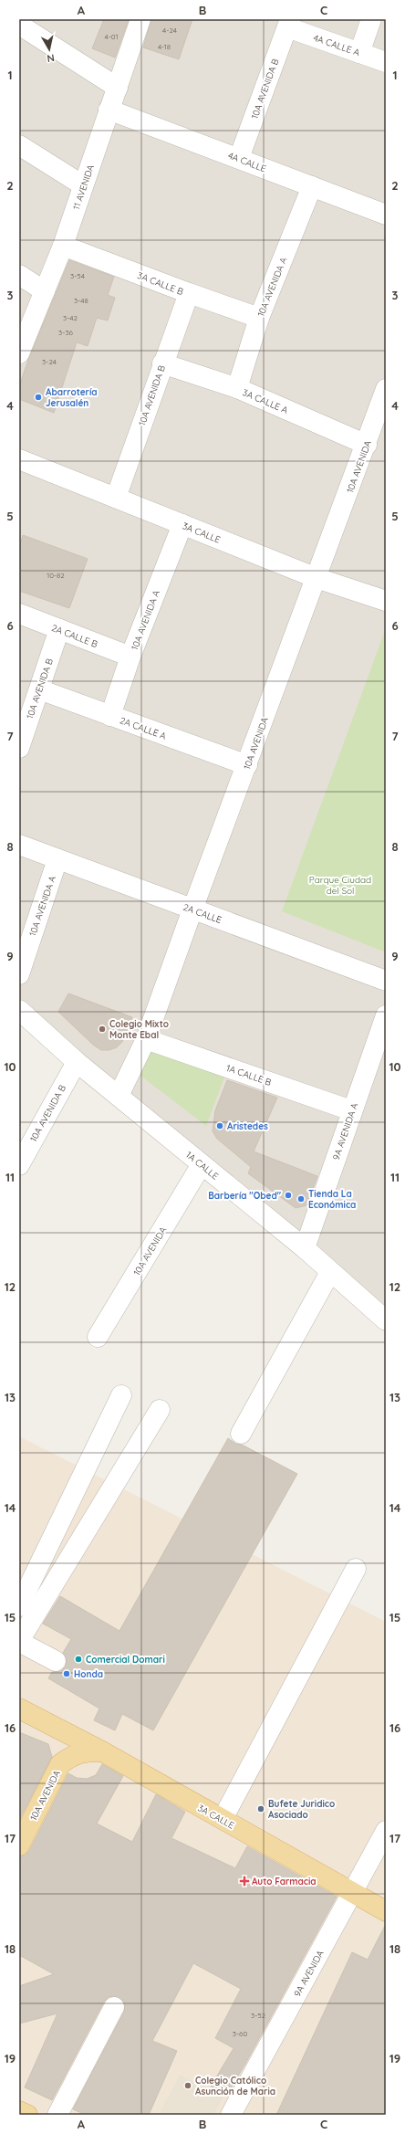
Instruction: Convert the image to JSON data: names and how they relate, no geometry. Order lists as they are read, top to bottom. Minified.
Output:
{"streets":{"main road":["10A AVENIDA","3A CALLE"],"street":["4A CALLE A","10A AVENIDA B","4A CALLE","11 AVENIDA","3A CALLE B","10A AVENIDA A","3A CALLE A","2A CALLE B","2A CALLE A","2A CALLE","1A CALLE B","9A AVENIDA A","1A CALLE","9A AVENIDA"]},"crossings":[["4A CALLE A","10A AVENIDA B"],["10A AVENIDA B","4A CALLE"],["10A AVENIDA B","3A CALLE B"],["10A AVENIDA B","3A CALLE A"],["10A AVENIDA B","3A CALLE"],["10A AVENIDA B","2A CALLE B"],["10A AVENIDA B","2A CALLE A"],["10A AVENIDA B","1A CALLE"],["4A CALLE","11 AVENIDA"],["4A CALLE","10A AVENIDA A"],["11 AVENIDA","3A CALLE B"],["3A CALLE B","10A AVENIDA A"],["10A AVENIDA A","3A CALLE A"],["10A AVENIDA A","3A CALLE"],["10A AVENIDA A","2A CALLE B"],["10A AVENIDA A","2A CALLE A"],["10A AVENIDA A","2A CALLE"],["3A CALLE A","10A AVENIDA"],["10A AVENIDA","3A CALLE"],["10A AVENIDA","2A CALLE A"],["10A AVENIDA","2A CALLE"],["10A AVENIDA","1A CALLE B"],["10A AVENIDA","1A CALLE"],["3A CALLE","9A AVENIDA"],["1A CALLE B","9A AVENIDA A"],["9A AVENIDA A","1A CALLE"]],"parks":["Parque Ciudad del Sol"],"places":{"other":["Abarrotería Jerusalén","Colegio Mixto Monte Ebal","Aristedes","Barbería \"Obed\"","Tienda La Económica","Comercial Domari","Honda","Bufete Juridico Asociado","Colegio Católico Asunción de Maria"],"health":["Auto Farmacia"]},"house_numbers":["4-24","4-01","4-18","3-54","3-48","3-42","3-36","3-24","10-82","3-52","3-60"],"north":"bottom","grid":{"columns":["A","B","C"],"rows":["1","2","3","4","5","6","7","8","9","10","11","12","13","14","15","16","17","18","19"]}}
